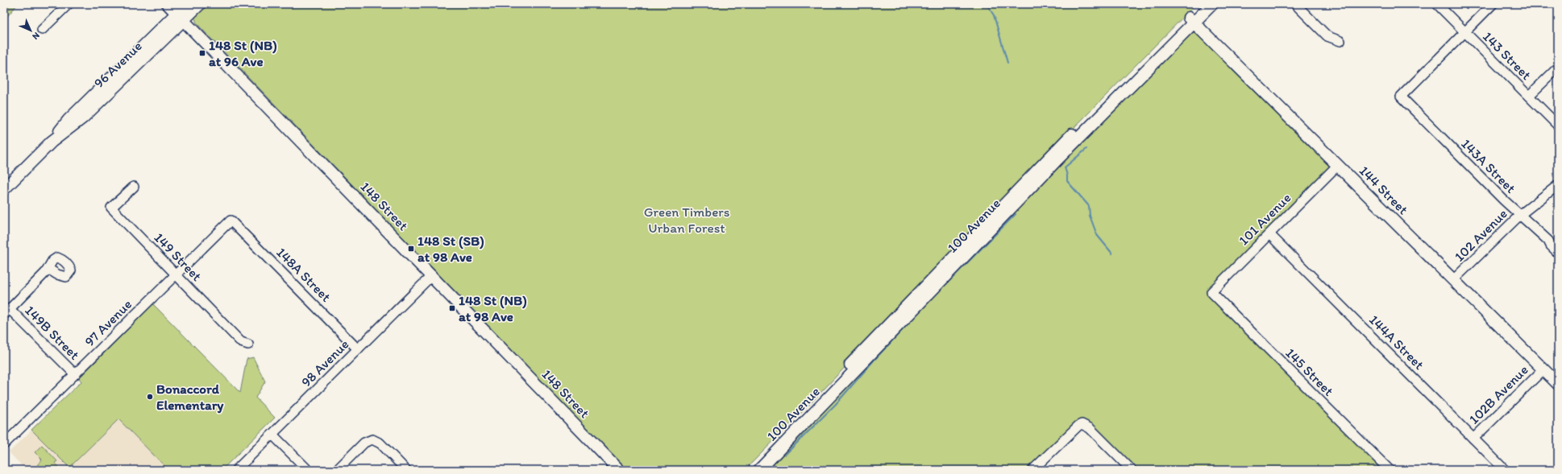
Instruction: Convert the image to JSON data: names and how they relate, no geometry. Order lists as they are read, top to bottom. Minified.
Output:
{"streets":{"main road":["96 Avenue","144 Street","148 Street","100 Avenue"],"street":["143 Street","143A Street","101 Avenue","102 Avenue","149 Street","148A Street","97 Avenue","149B Street","144A Street","98 Avenue","145 Street","102B Avenue"]},"crossings":[["143 Street","143A Street"],["96 Avenue","148 Street"],["143A Street","102 Avenue"],["144 Street","101 Avenue"],["144 Street","100 Avenue"],["144 Street","102 Avenue"],["144 Street","102B Avenue"],["148 Street","98 Avenue"],["101 Avenue","144A Street"],["101 Avenue","145 Street"],["149 Street","97 Avenue"],["148A Street","97 Avenue"],["148A Street","98 Avenue"],["97 Avenue","149B Street"],["144A Street","102B Avenue"]],"parks":["Green Timbers Urban Forest"],"places":{"transit":["148 St (NB) at 96 Ave","148 St (SB) at 98 Ave","148 St (NB) at 98 Ave"],"other":["Bonaccord Elementary"]},"north":"bottom right"}
